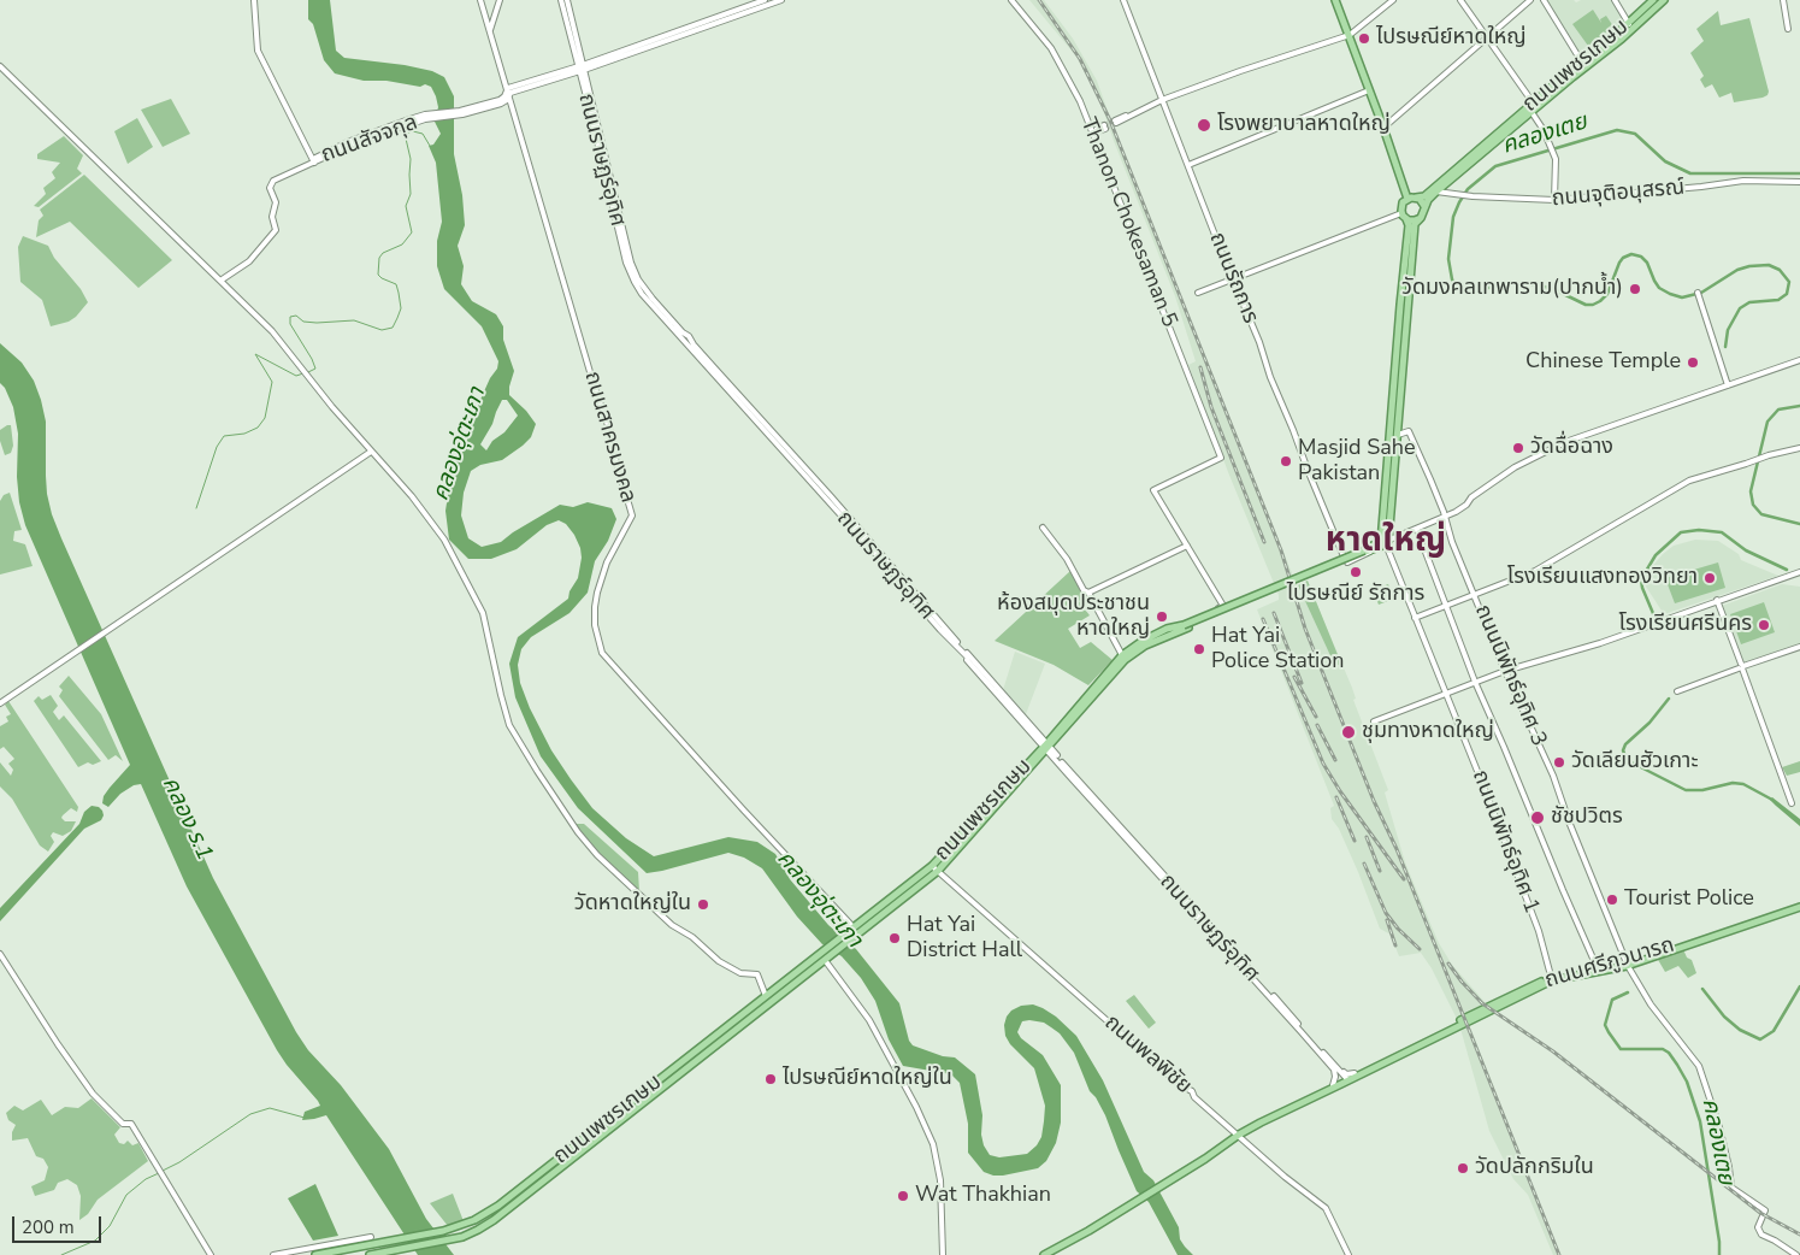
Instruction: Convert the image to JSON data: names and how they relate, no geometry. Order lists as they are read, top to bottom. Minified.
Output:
{"streets":{"main road":["ถนนเพชรเกษม","ถนนศรีภูวนารถ"],"street":["ถนนสัจจกุล","ถนนราษฏร์อุทิศ","ถนนจุติอนุสรณ์","Thanon Chokesaman 5","ถนนรัถการ","ถนนสาครมงคล","ถนนนิพัทธ์อุทิศ 3","ถนนนิพัทธ์อุทิศ 1","ถนนพลพิชัย"]},"crossings":[["ถนนเพชรเกษม","ถนนราษฏร์อุทิศ"],["ถนนเพชรเกษม","ถนนจุติอนุสรณ์"],["ถนนเพชรเกษม","ถนนสาครมงคล"],["ถนนเพชรเกษม","ถนนนิพัทธ์อุทิศ 1"],["ถนนเพชรเกษม","ถนนพลพิชัย"],["ถนนสัจจกุล","ถนนราษฏร์อุทิศ"],["ถนนสัจจกุล","ถนนสาครมงคล"],["ถนนราษฏร์อุทิศ","ถนนศรีภูวนารถ"],["ถนนนิพัทธ์อุทิศ 3","ถนนศรีภูวนารถ"],["ถนนนิพัทธ์อุทิศ 1","ถนนศรีภูวนารถ"],["ถนนศรีภูวนารถ","ถนนพลพิชัย"]],"districts":["หาดใหญ่"],"water":["คลองเตย","คลองอุ่ตะเภา","คลอง ร.1"],"places":["ไปรษณีย์หาดใหญ่","โรงพยาบาลหาดใหญ่","วัดมงคลเทพาราม(ปากน้ำ)","Chinese Temple","วัดฉื่อฉาง","Masjid Sahe Pakistan","ไปรษณีย์ รัถการ","โรงเรียนแสงทองวิทยา","ห้องสมุดประชาชน หาดใหญ่","โรงเรียนศรีนคร","Hat Yai Police Station","ชุมทางหาดใหญ่","วัดเลียนฮัวเกาะ","ชัชปวิตร","Tourist Police","วัดหาดใหญ่ใน","Hat Yai District Hall","ไปรษณีย์หาดใหญ่ใน","วัดปลักกริมใน","Wat Thakhian"],"scale_bar":"200 m"}
